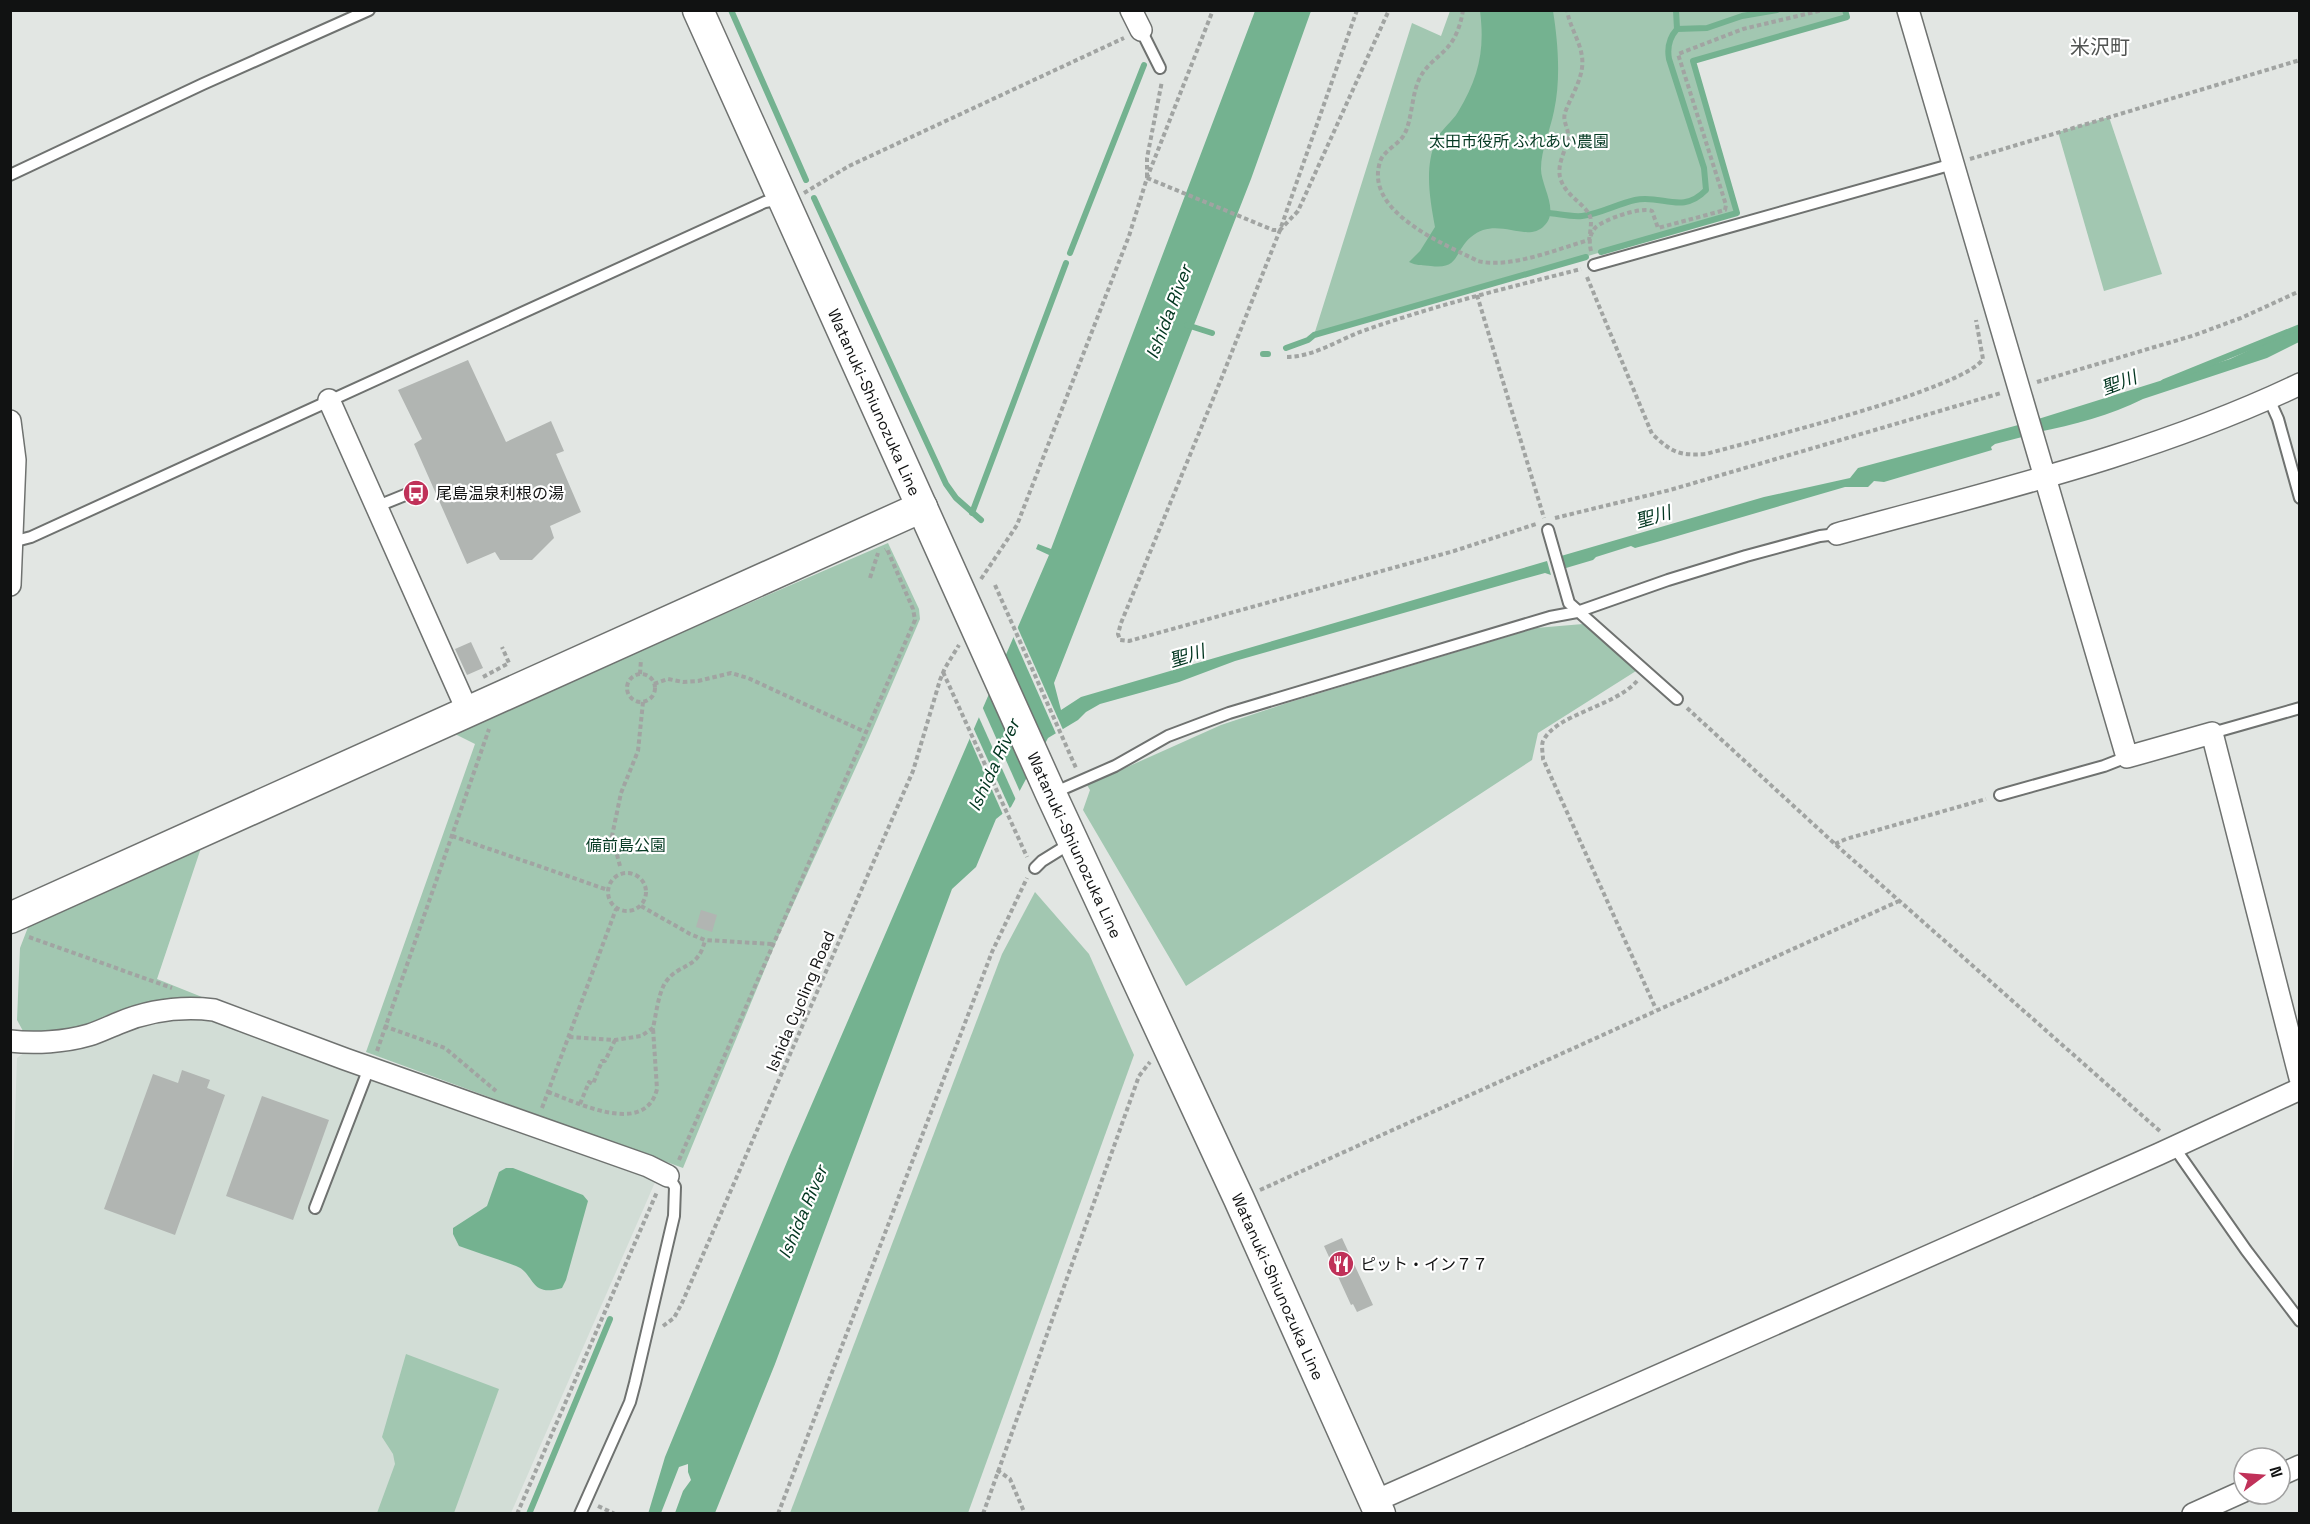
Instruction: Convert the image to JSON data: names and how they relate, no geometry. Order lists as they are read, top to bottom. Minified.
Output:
{"streets":{"main road":["Watanuki-Shiunozuka Line"],"path":["Ishida Cycling Road"]},"crossings":[["Watanuki-Shiunozuka Line","Ishida Cycling Road"]],"districts":["米沢町"],"water":["Ishida River","聖川"],"parks":["太田市役所 ふれあい農園","備前島公園"],"places":{"bus stop":["尾島温泉利根の湯"],"restaurant":["ピット・イン７７"]},"north":"right"}
